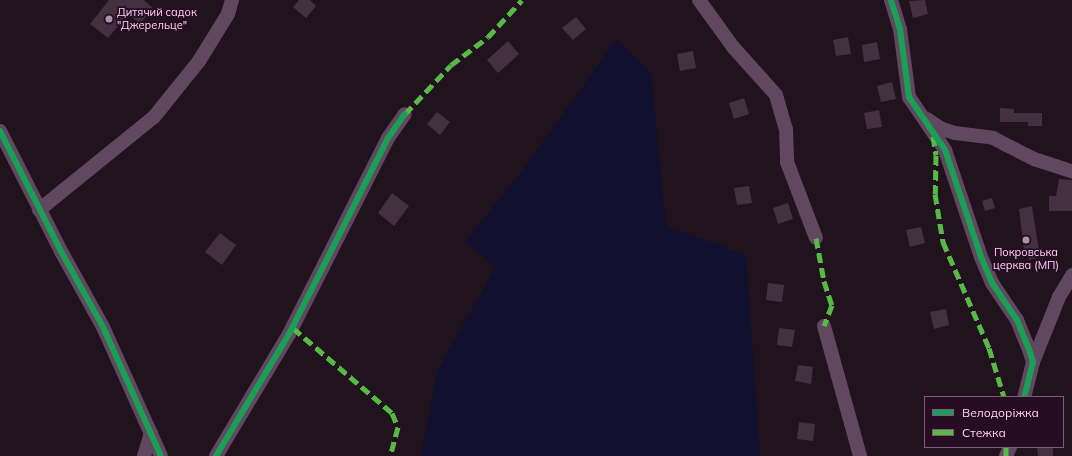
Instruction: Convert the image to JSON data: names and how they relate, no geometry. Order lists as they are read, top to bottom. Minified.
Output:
{"places":["Дитячий садок \"Джерельце\"","Покровська церква (МП)"],"legend":["Велодоріжка","Стежка"]}
